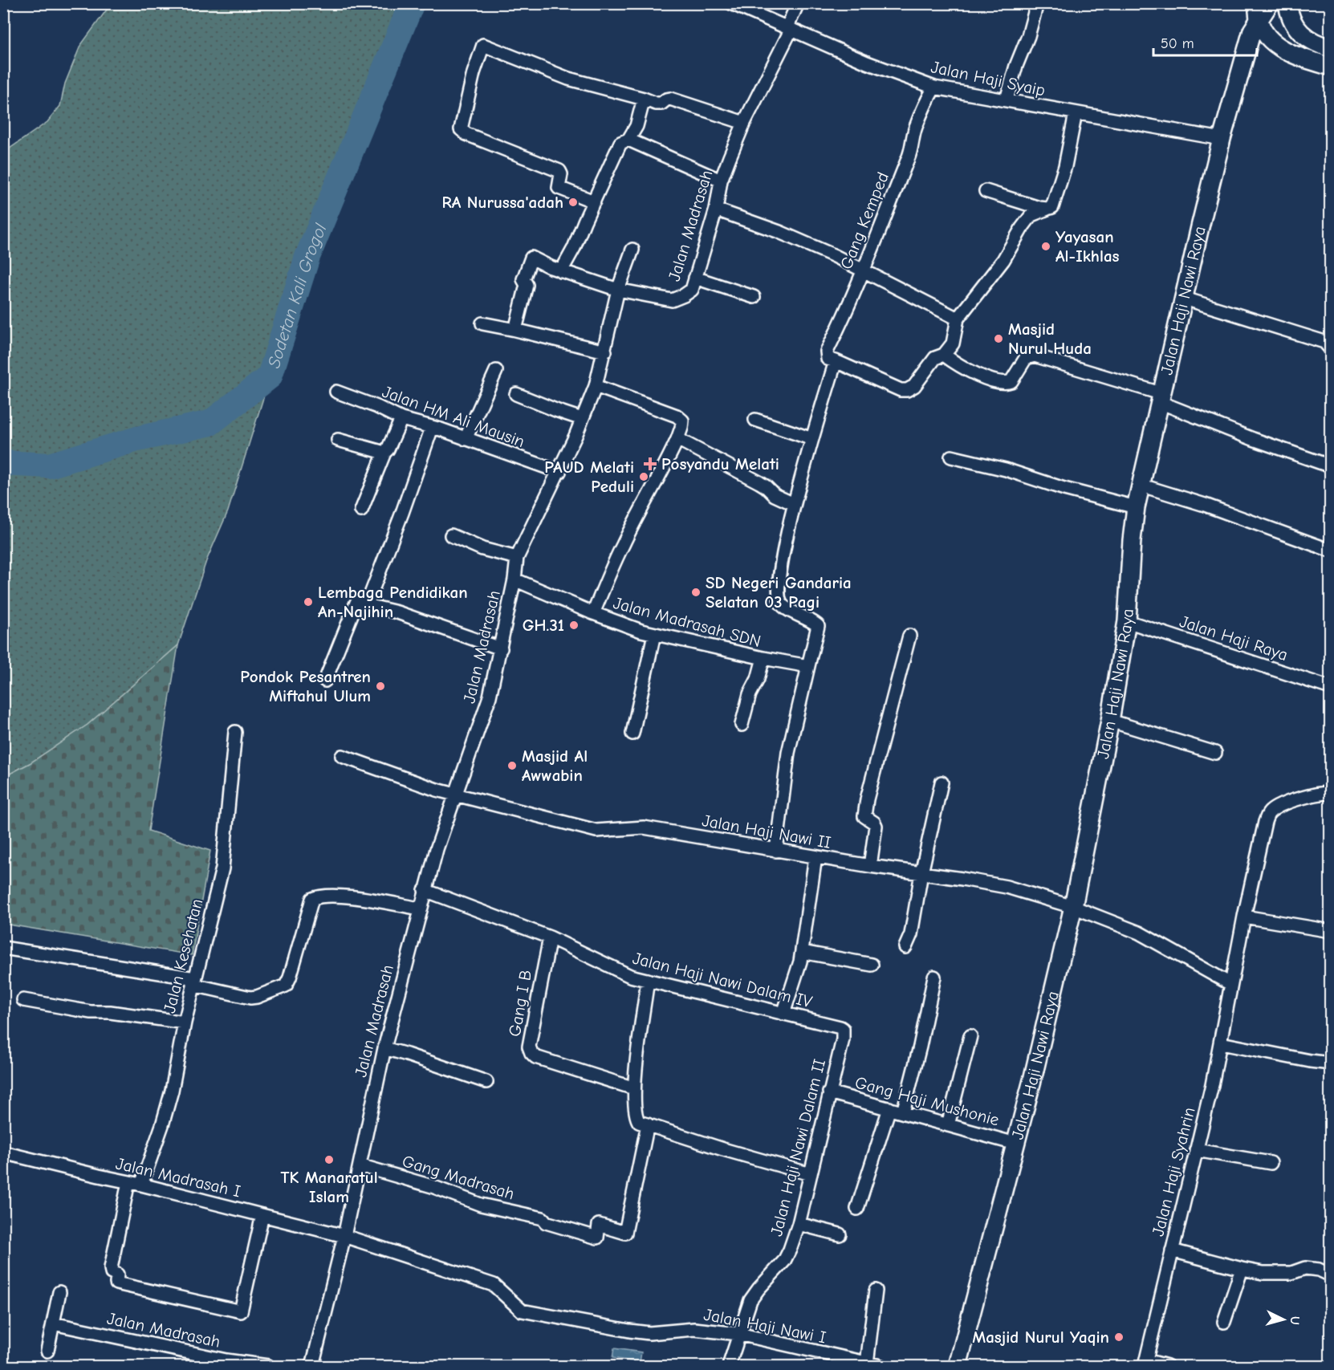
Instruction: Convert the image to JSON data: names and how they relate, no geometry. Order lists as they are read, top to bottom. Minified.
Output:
{"streets":{"street":["Jalan Haji Syaip","Gang Kemped","Jalan Madrasah","Jalan Haji Nawi Raya","Jalan HM Ali Mausin","Jalan Madrasah SDN","Jalan Haji Raya","Jalan Haji Nawi II","Jalan Kesehatan","Jalan Haji Nawi Dalam IV","Gang I B","Gang Haji Mushonie","Jalan Haji Nawi Dalam II","Jalan Haji Syahrin","Jalan Madrasah I","Gang Madrasah","Jalan Haji Nawi I"]},"crossings":[["Jalan Haji Syaip","Gang Kemped"],["Jalan Haji Syaip","Jalan Madrasah"],["Jalan Haji Syaip","Jalan Haji Nawi Raya"],["Jalan Madrasah","Jalan HM Ali Mausin"],["Jalan Madrasah","Jalan Madrasah SDN"],["Jalan Madrasah","Jalan Haji Nawi II"],["Jalan Madrasah","Jalan Haji Nawi Dalam IV"],["Jalan Madrasah","Jalan Madrasah I"],["Jalan Madrasah","Gang Madrasah"],["Jalan Madrasah","Jalan Haji Nawi I"],["Jalan Haji Nawi Raya","Jalan Haji Raya"],["Jalan Haji Nawi Raya","Jalan Haji Nawi II"],["Jalan Haji Nawi Raya","Gang Haji Mushonie"],["Jalan Kesehatan","Jalan Madrasah I"],["Jalan Haji Nawi Dalam IV","Gang I B"],["Jalan Haji Nawi Dalam IV","Jalan Haji Nawi Dalam II"],["Gang Haji Mushonie","Jalan Haji Nawi Dalam II"],["Jalan Haji Nawi Dalam II","Jalan Haji Nawi I"],["Jalan Madrasah I","Jalan Haji Nawi I"]],"water":["Sodetan Kali Grogol"],"places":{"other":["RA Nurussa'adah","Yayasan Al-Ikhlas","Masjid Nurul Huda","PAUD Melati Peduli","SD Negeri Gandaria Selatan 03 Pagi","Lembaga Pendidikan An-Najihin","GH.31","Pondok Pesantren Miftahul Ulum","Masjid Al Awwabin","TK Manaratul Islam","Masjid Nurul Yaqin"],"health":["Posyandu Melati"]},"scale_bar":"50 m","north":"right"}
